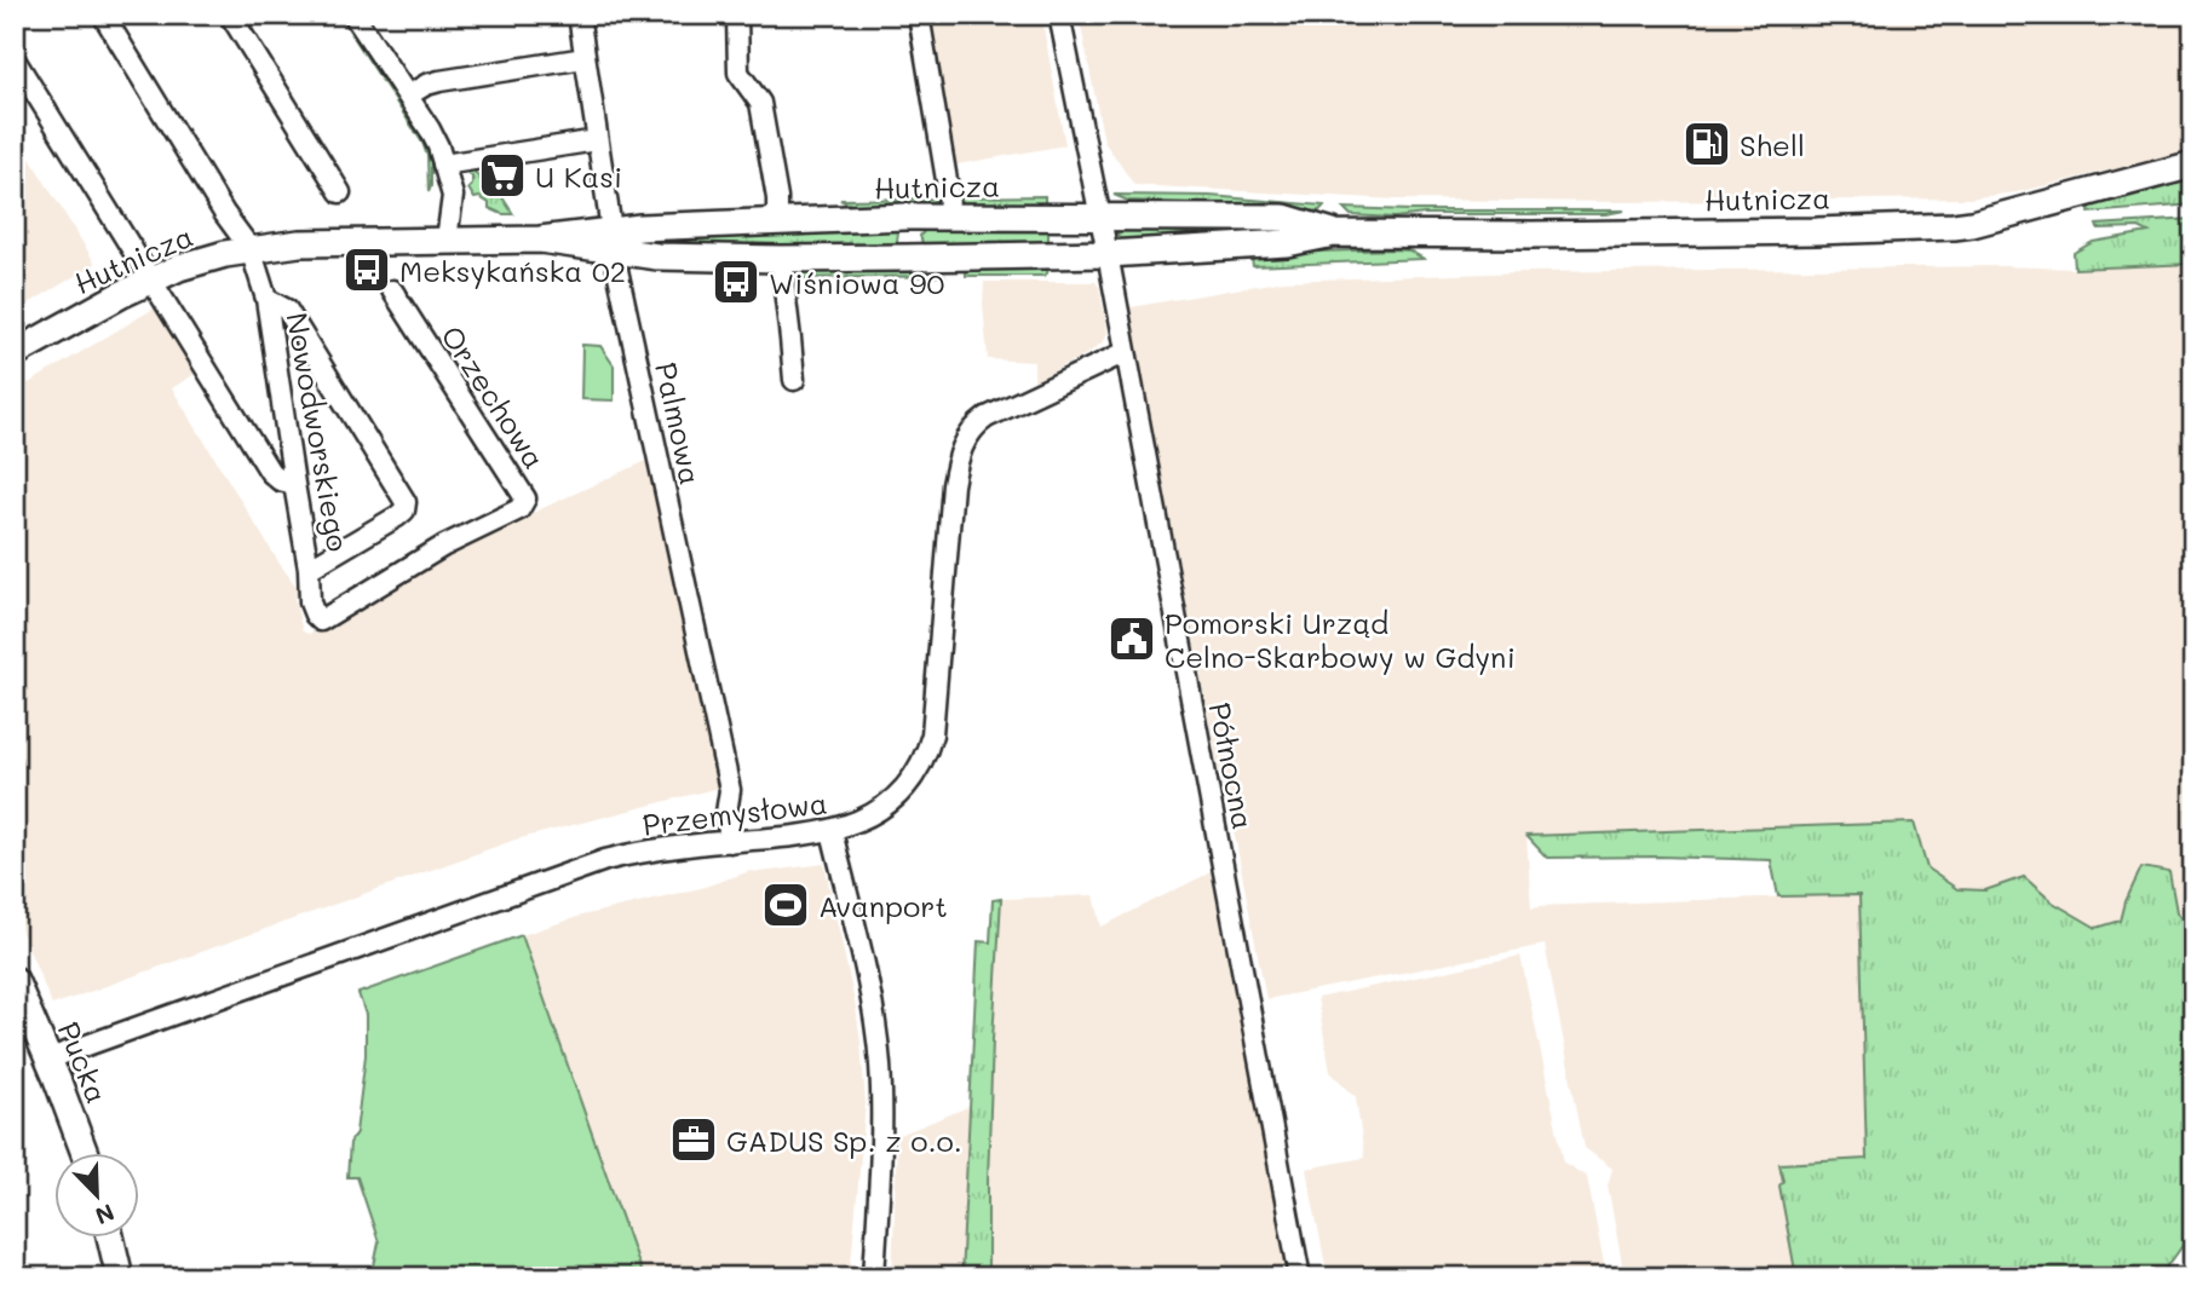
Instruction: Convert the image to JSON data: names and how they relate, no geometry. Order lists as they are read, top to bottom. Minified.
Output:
{"streets":{"main road":["Hutnicza","Pucka"],"street":["Orzechowa","Palmowa","Nowodworskiego","Północna","Przemysłowa"]},"crossings":[["Hutnicza","Palmowa"],["Hutnicza","Nowodworskiego"],["Hutnicza","Północna"],["Orzechowa","Nowodworskiego"],["Palmowa","Przemysłowa"],["Północna","Przemysłowa"],["Przemysłowa","Pucka"]],"places":{"fuel station":["Shell"],"supermarket":["U Kasi"],"bus stop":["Meksykańska 02","Wiśniowa 90"],"public building":["Pomorski Urząd Celno-Skarbowy w Gdyni"],"sports":["Avanport"],"office":["GADUS Sp. z o.o."]},"north":"bottom right"}
